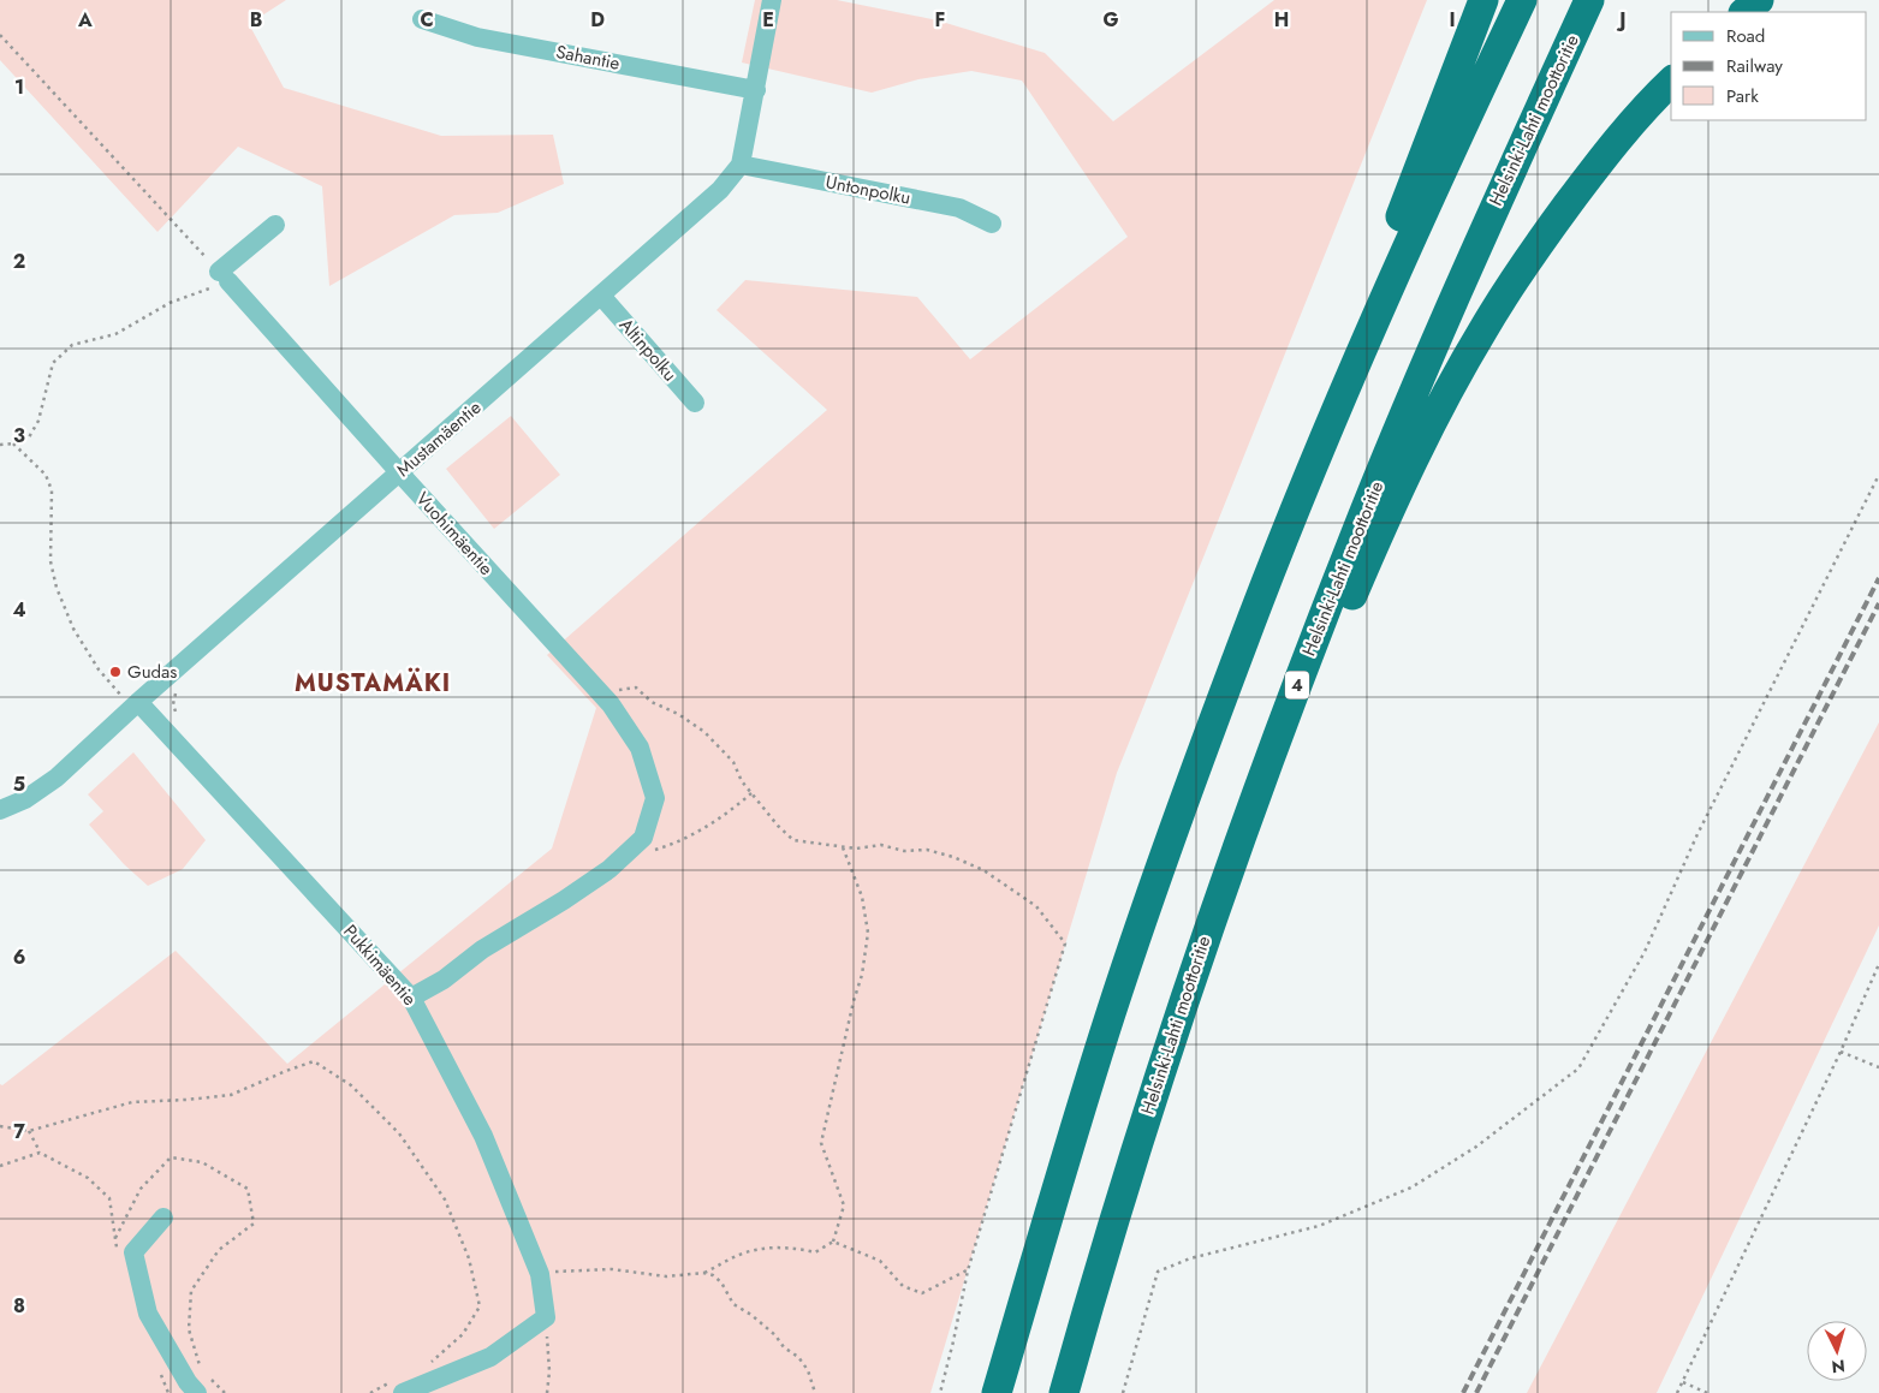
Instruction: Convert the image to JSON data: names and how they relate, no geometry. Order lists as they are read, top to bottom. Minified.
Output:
{"streets":{"highway":["Helsinki-Lahti moottoritie","4"],"street":["Sahantie","Untonpolku","Altinpolku","Mustamäentie","Vuohimäentie","Pukkimäentie"]},"crossings":[["Sahantie","Mustamäentie"],["Untonpolku","Mustamäentie"],["Altinpolku","Mustamäentie"],["Mustamäentie","Vuohimäentie"],["Mustamäentie","Pukkimäentie"],["Vuohimäentie","Pukkimäentie"]],"districts":["MUSTAMÄKI"],"places":["Gudas"],"legend":["Road","Railway","Park"],"north":"bottom","grid":{"columns":["A","B","C","D","E","F","G","H","I","J"],"rows":["1","2","3","4","5","6","7","8"]}}
